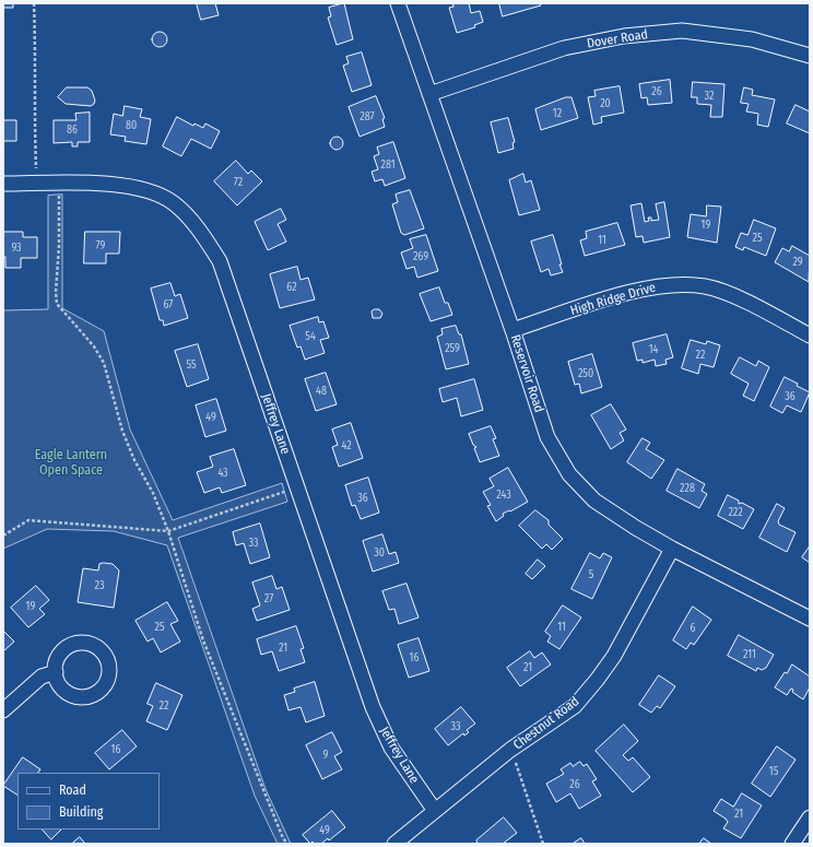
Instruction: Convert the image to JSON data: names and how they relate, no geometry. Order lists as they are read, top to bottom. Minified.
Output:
{"streets":{"street":["Dover Road","High Ridge Drive","Reservoir Road","Jeffrey Lane","Chestnut Road"]},"crossings":[["Dover Road","Reservoir Road"],["High Ridge Drive","Reservoir Road"],["Reservoir Road","Chestnut Road"],["Jeffrey Lane","Chestnut Road"]],"parks":["Eagle Lantern Open Space"],"house_numbers":["26","32","20","12","287","80","86","281","72","19","25","11","79","93","269","29","62","67","54","259","14","22","55","250","48","36","49","42","43","228","243","36","222","33","30","5","23","27","19","25","11","6","21","211","16","21","22","33","16","9","15","26","21","49"],"legend":["Road","Building"]}
